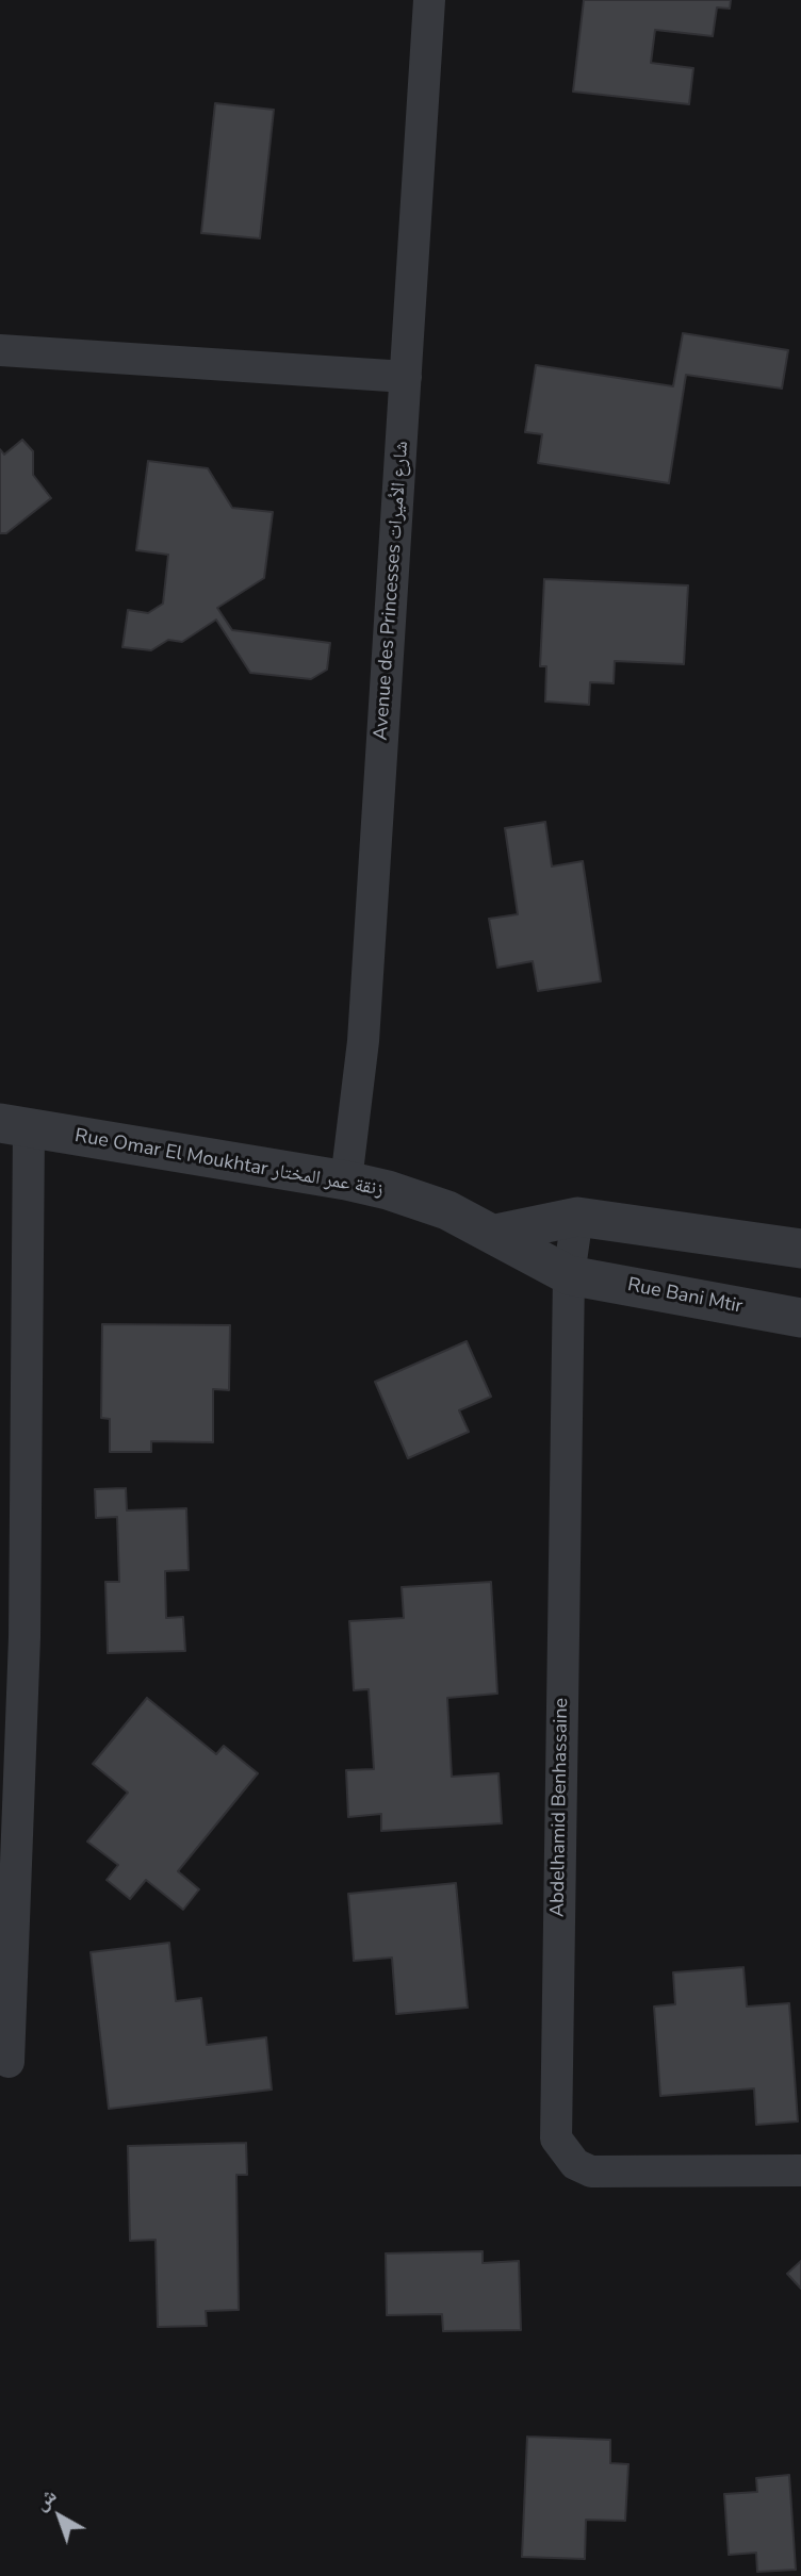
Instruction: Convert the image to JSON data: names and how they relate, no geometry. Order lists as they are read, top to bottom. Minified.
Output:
{"streets":{"street":["Avenue des Princesses شارع الأميرات","Rue Omar El Moukhtar زنقة عمر المختار","Rue Bani Mtir","Abdelhamid Benhassaine"]},"crossings":[["Avenue des Princesses شارع الأميرات","Rue Omar El Moukhtar زنقة عمر المختار"],["Rue Omar El Moukhtar زنقة عمر المختار","Rue Bani Mtir"],["Rue Omar El Moukhtar زنقة عمر المختار","Abdelhamid Benhassaine"],["Rue Bani Mtir","Abdelhamid Benhassaine"]],"north":"top left"}
